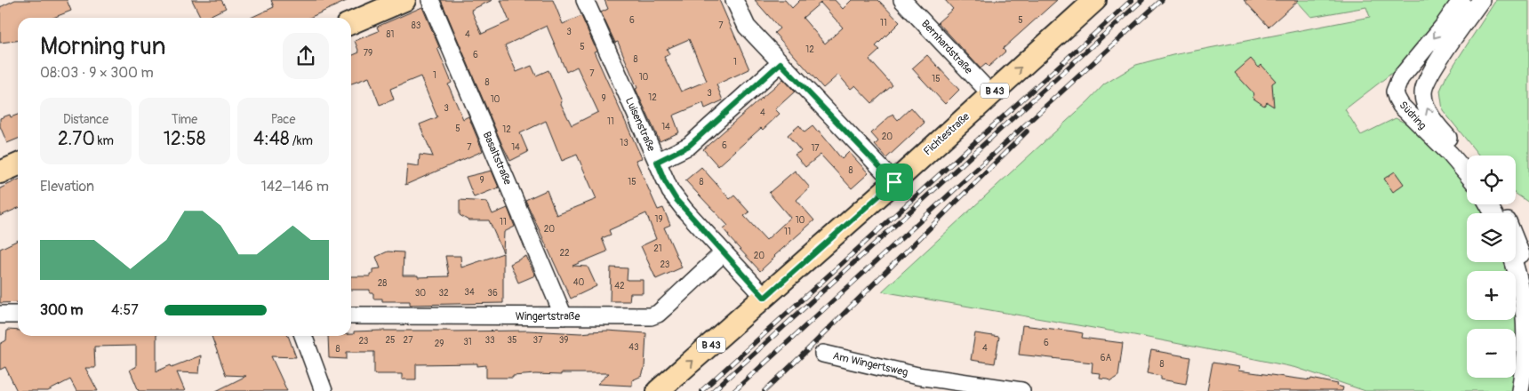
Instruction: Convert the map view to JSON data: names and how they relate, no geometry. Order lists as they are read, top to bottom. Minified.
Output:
{"streets":{"main road":["B 43","Fichtestraße"],"street":["Bernhardstraße","Südring","Luisenstraße","Basaltstraße","Wingertstraße","Am Wingertsweg"]},"crossings":[["Bernhardstraße","Fichtestraße"],["Luisenstraße","Fichtestraße"],["Luisenstraße","Wingertstraße"],["Basaltstraße","Wingertstraße"]],"one_way":["Fichtestraße"],"house_numbers":["6","5","11","83","7","3","81","4","5","12","79","6","8","1","7","1","10","15","8","3","12","9","10","3","4","11","14","5","12","20","13","6","7","14","17","8","9","15","8","19","10","11","20","11","21","22","20","23","40","28","42","34","30","32","36","25","27","33","35","37","39","23","31","6","29","43","4","8","6A","8"],"page":{"heading":["Morning run","08:03 · 9 × 300 m"],"stats":[["Distance","2.70 km"],["Time","12:58"],["Pace","4:48 /km"]],"map_buttons":["+","−"],"chart":["Elevation","142–146 m"],"list":[{"name":"300 m","note":"4:57"}]}}
